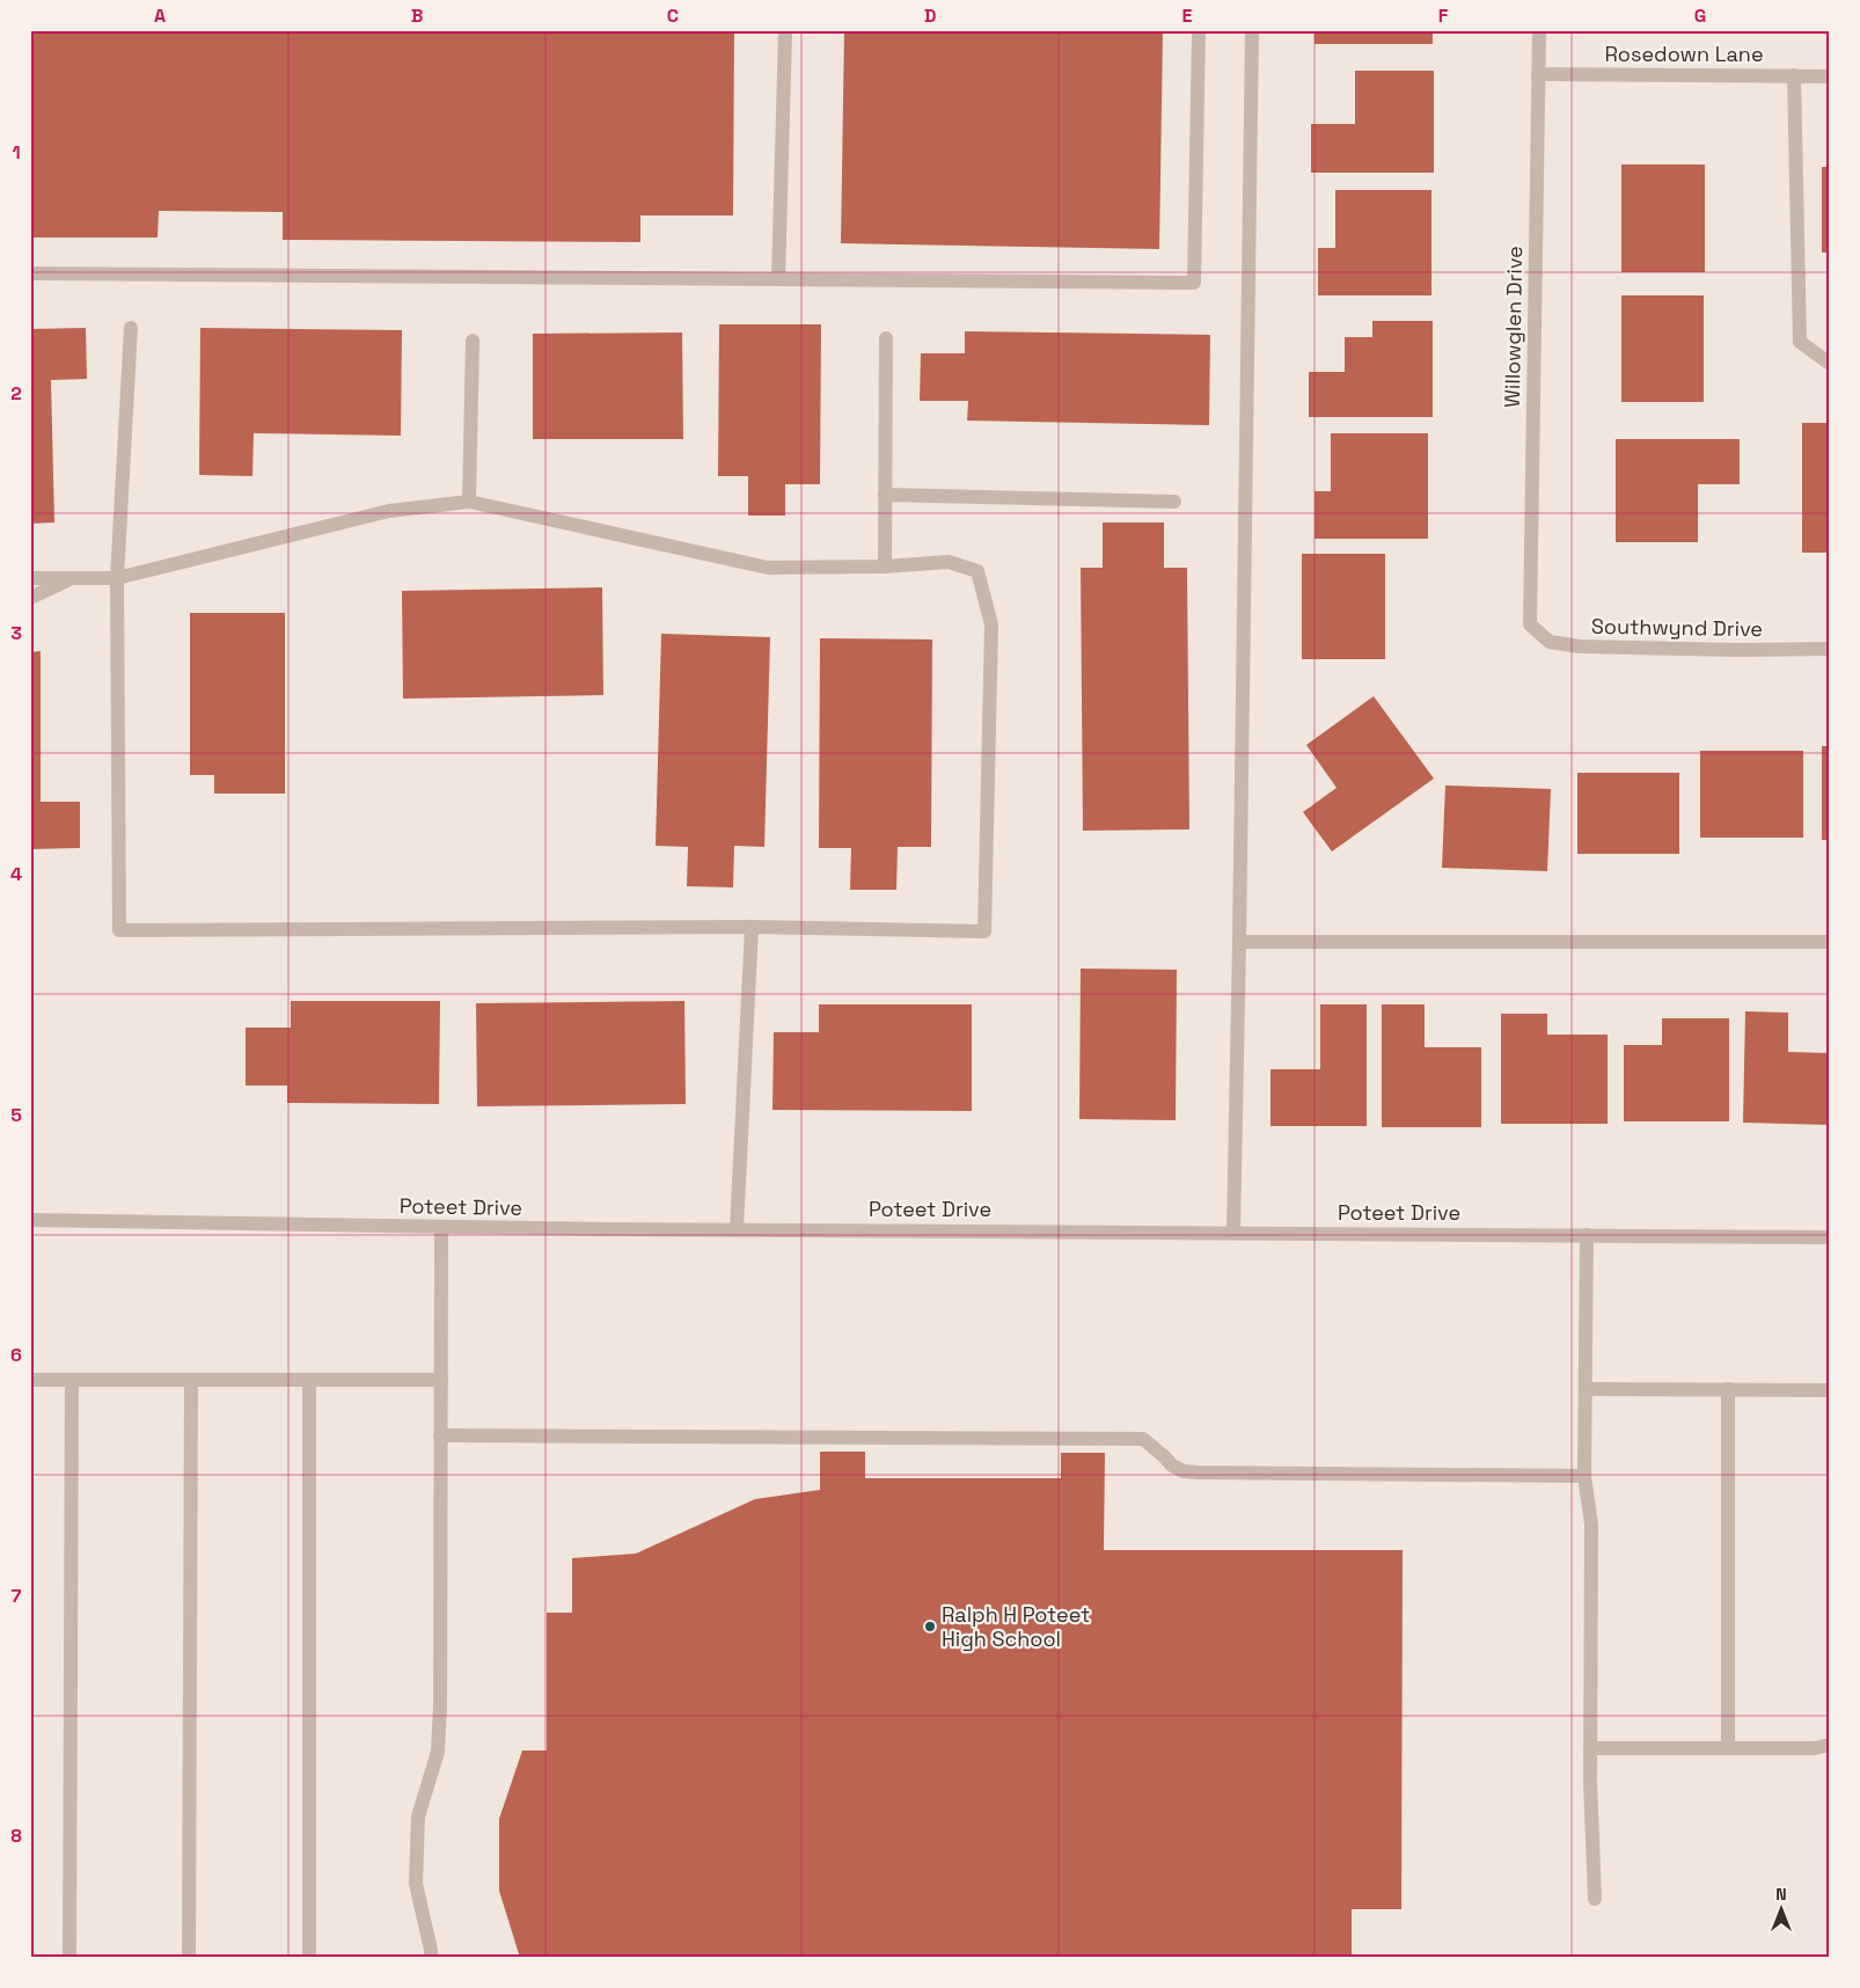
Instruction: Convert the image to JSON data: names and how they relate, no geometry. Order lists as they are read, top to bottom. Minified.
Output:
{"streets":{"street":["Rosedown Lane","Willowglen Drive","Southwynd Drive","Poteet Drive"]},"crossings":[["Rosedown Lane","Willowglen Drive"],["Willowglen Drive","Southwynd Drive"]],"places":["Ralph H Poteet High School"],"north":"top","grid":{"columns":["A","B","C","D","E","F","G"],"rows":["1","2","3","4","5","6","7","8"]}}
